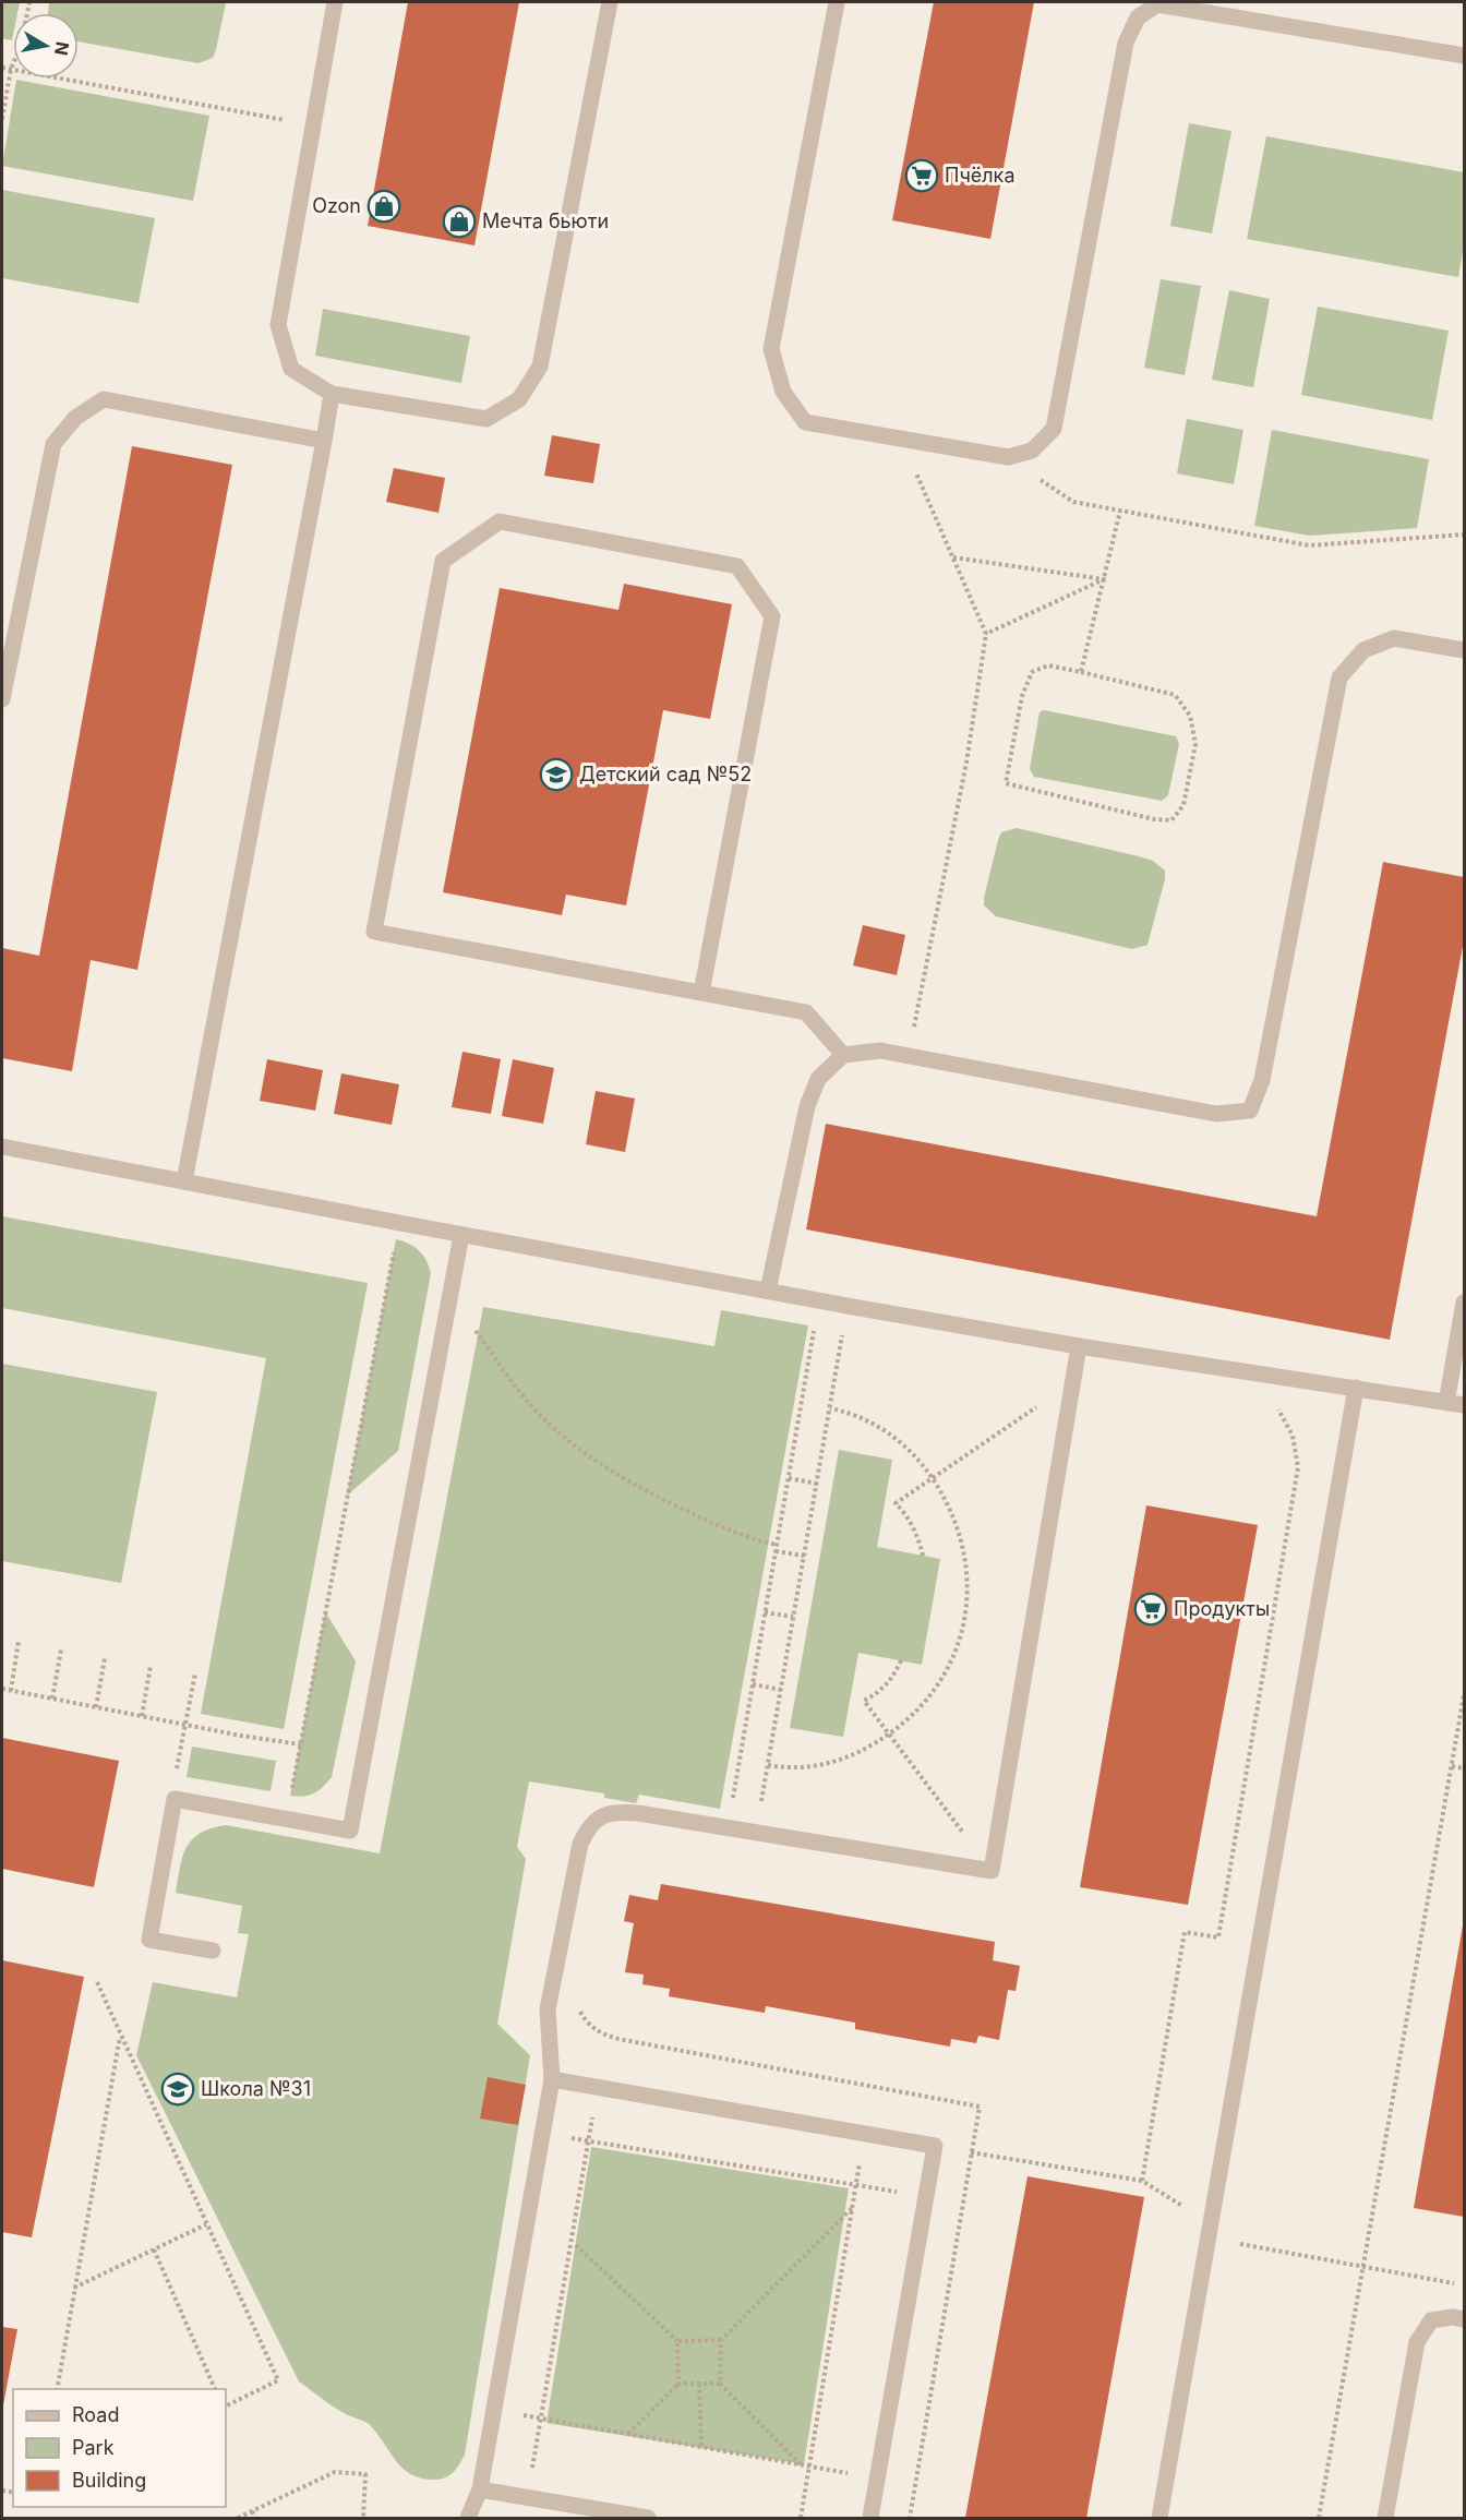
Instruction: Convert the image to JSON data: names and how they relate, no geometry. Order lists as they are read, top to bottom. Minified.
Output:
{"places":{"supermarket":["Пчёлка","Продукты"],"shop":["Ozon","Мечта бьюти"],"school or university":["Детский сад №52","Школа №31"]},"legend":["Road","Park","Building"],"north":"right"}
